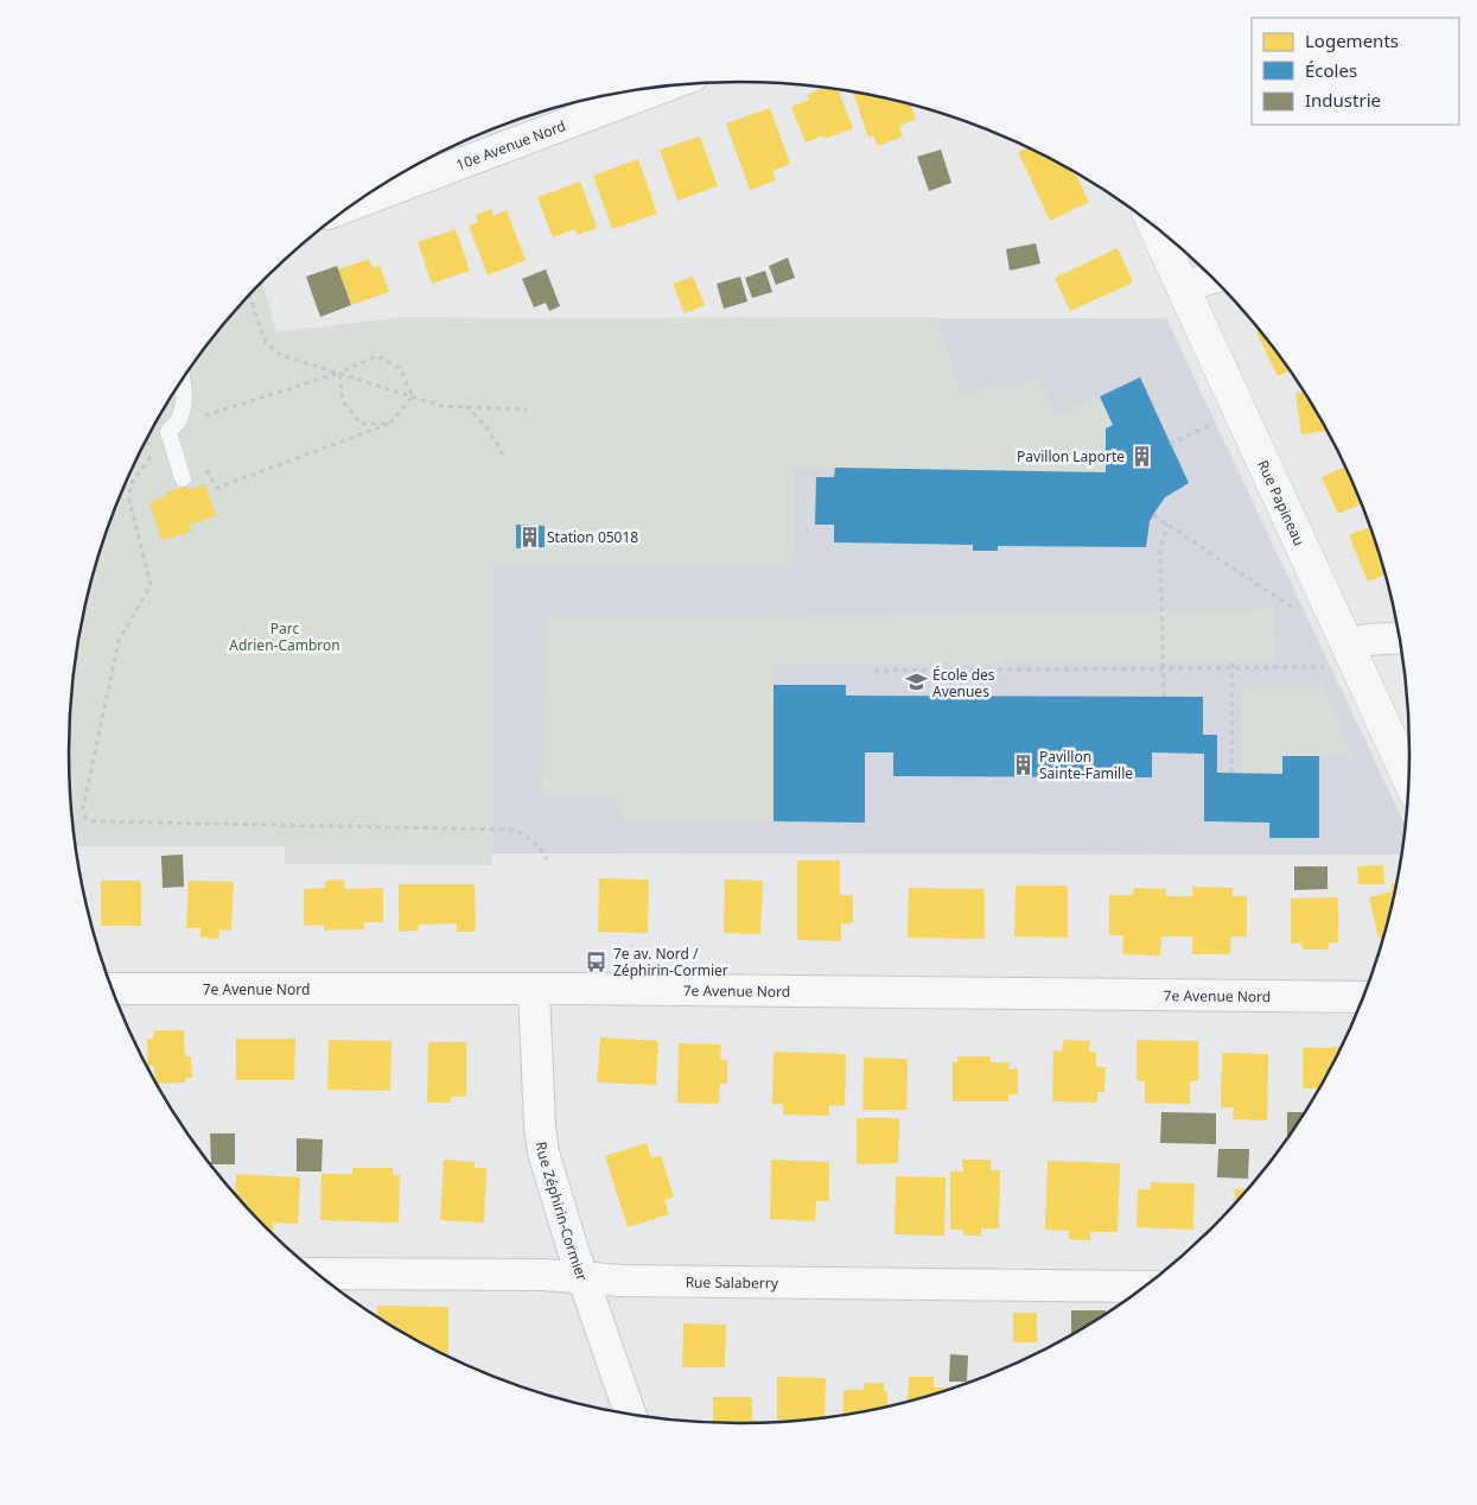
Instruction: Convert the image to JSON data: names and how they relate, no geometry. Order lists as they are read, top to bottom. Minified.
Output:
{"streets":{"street":["10e Avenue Nord","Rue Papineau","7e Avenue Nord","Rue Zéphirin-Cormier","Rue Salaberry"]},"crossings":[["7e Avenue Nord","Rue Zéphirin-Cormier"],["Rue Zéphirin-Cormier","Rue Salaberry"]],"parks":["Parc Adrien-Cambron"],"places":{"building":["Pavillon Laporte","Station 05018","Pavillon Sainte-Famille"],"school or university":["École des Avenues"],"bus stop":["7e av. Nord / Zéphirin-Cormier"]},"legend":["Logements","Écoles","Industrie"]}
